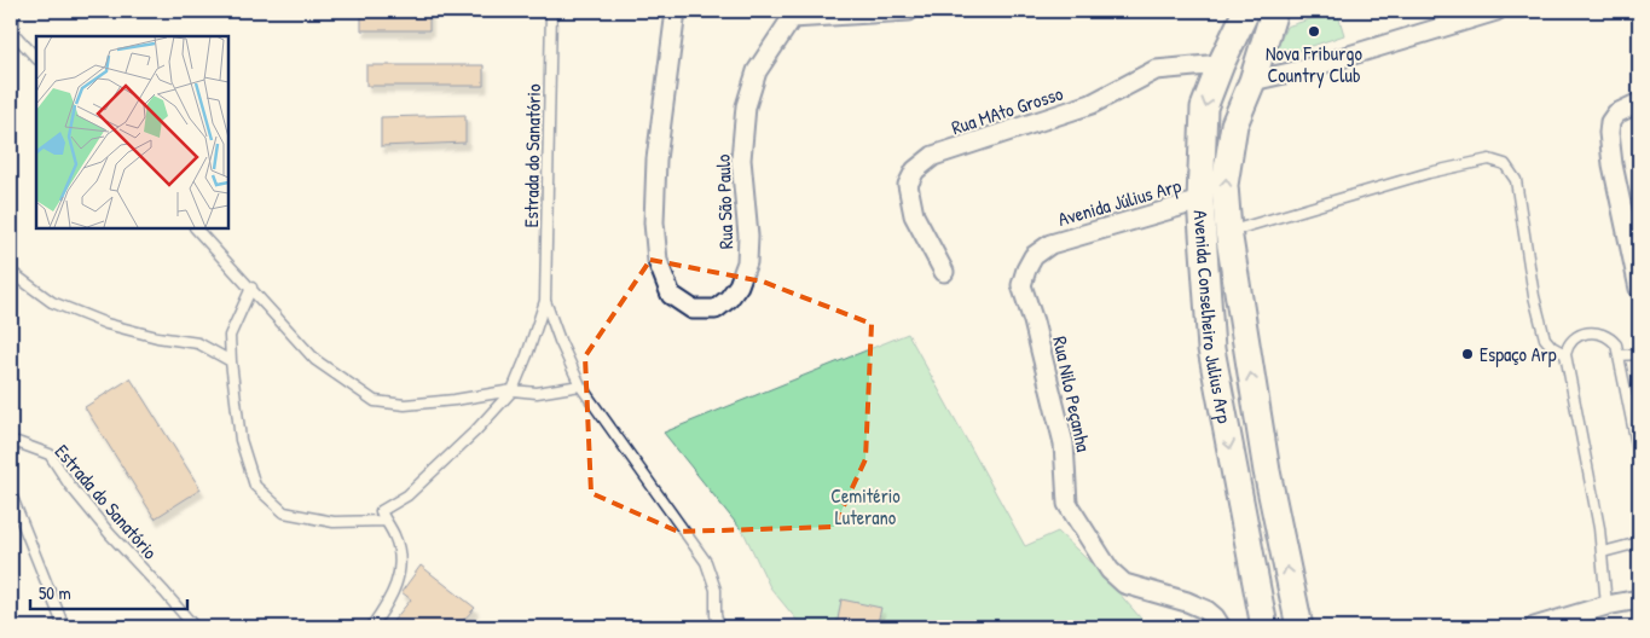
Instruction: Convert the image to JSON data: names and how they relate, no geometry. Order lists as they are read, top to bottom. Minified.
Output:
{"streets":{"main road":["Avenida Conselheiro Julius Arp"],"street":["Rua MAto Grosso","Rua São Paulo","Avenida Július Arp","Rua Nilo Peçanha"],"lane":["Estrada do Sanatório"]},"crossings":[["Rua MAto Grosso","Avenida Conselheiro Julius Arp"],["Avenida Július Arp","Avenida Conselheiro Julius Arp"],["Avenida Július Arp","Rua Nilo Peçanha"]],"parks":["Cemitério Luterano"],"places":["Nova Friburgo Country Club","Espaço Arp"],"scale_bar":"50 m"}
